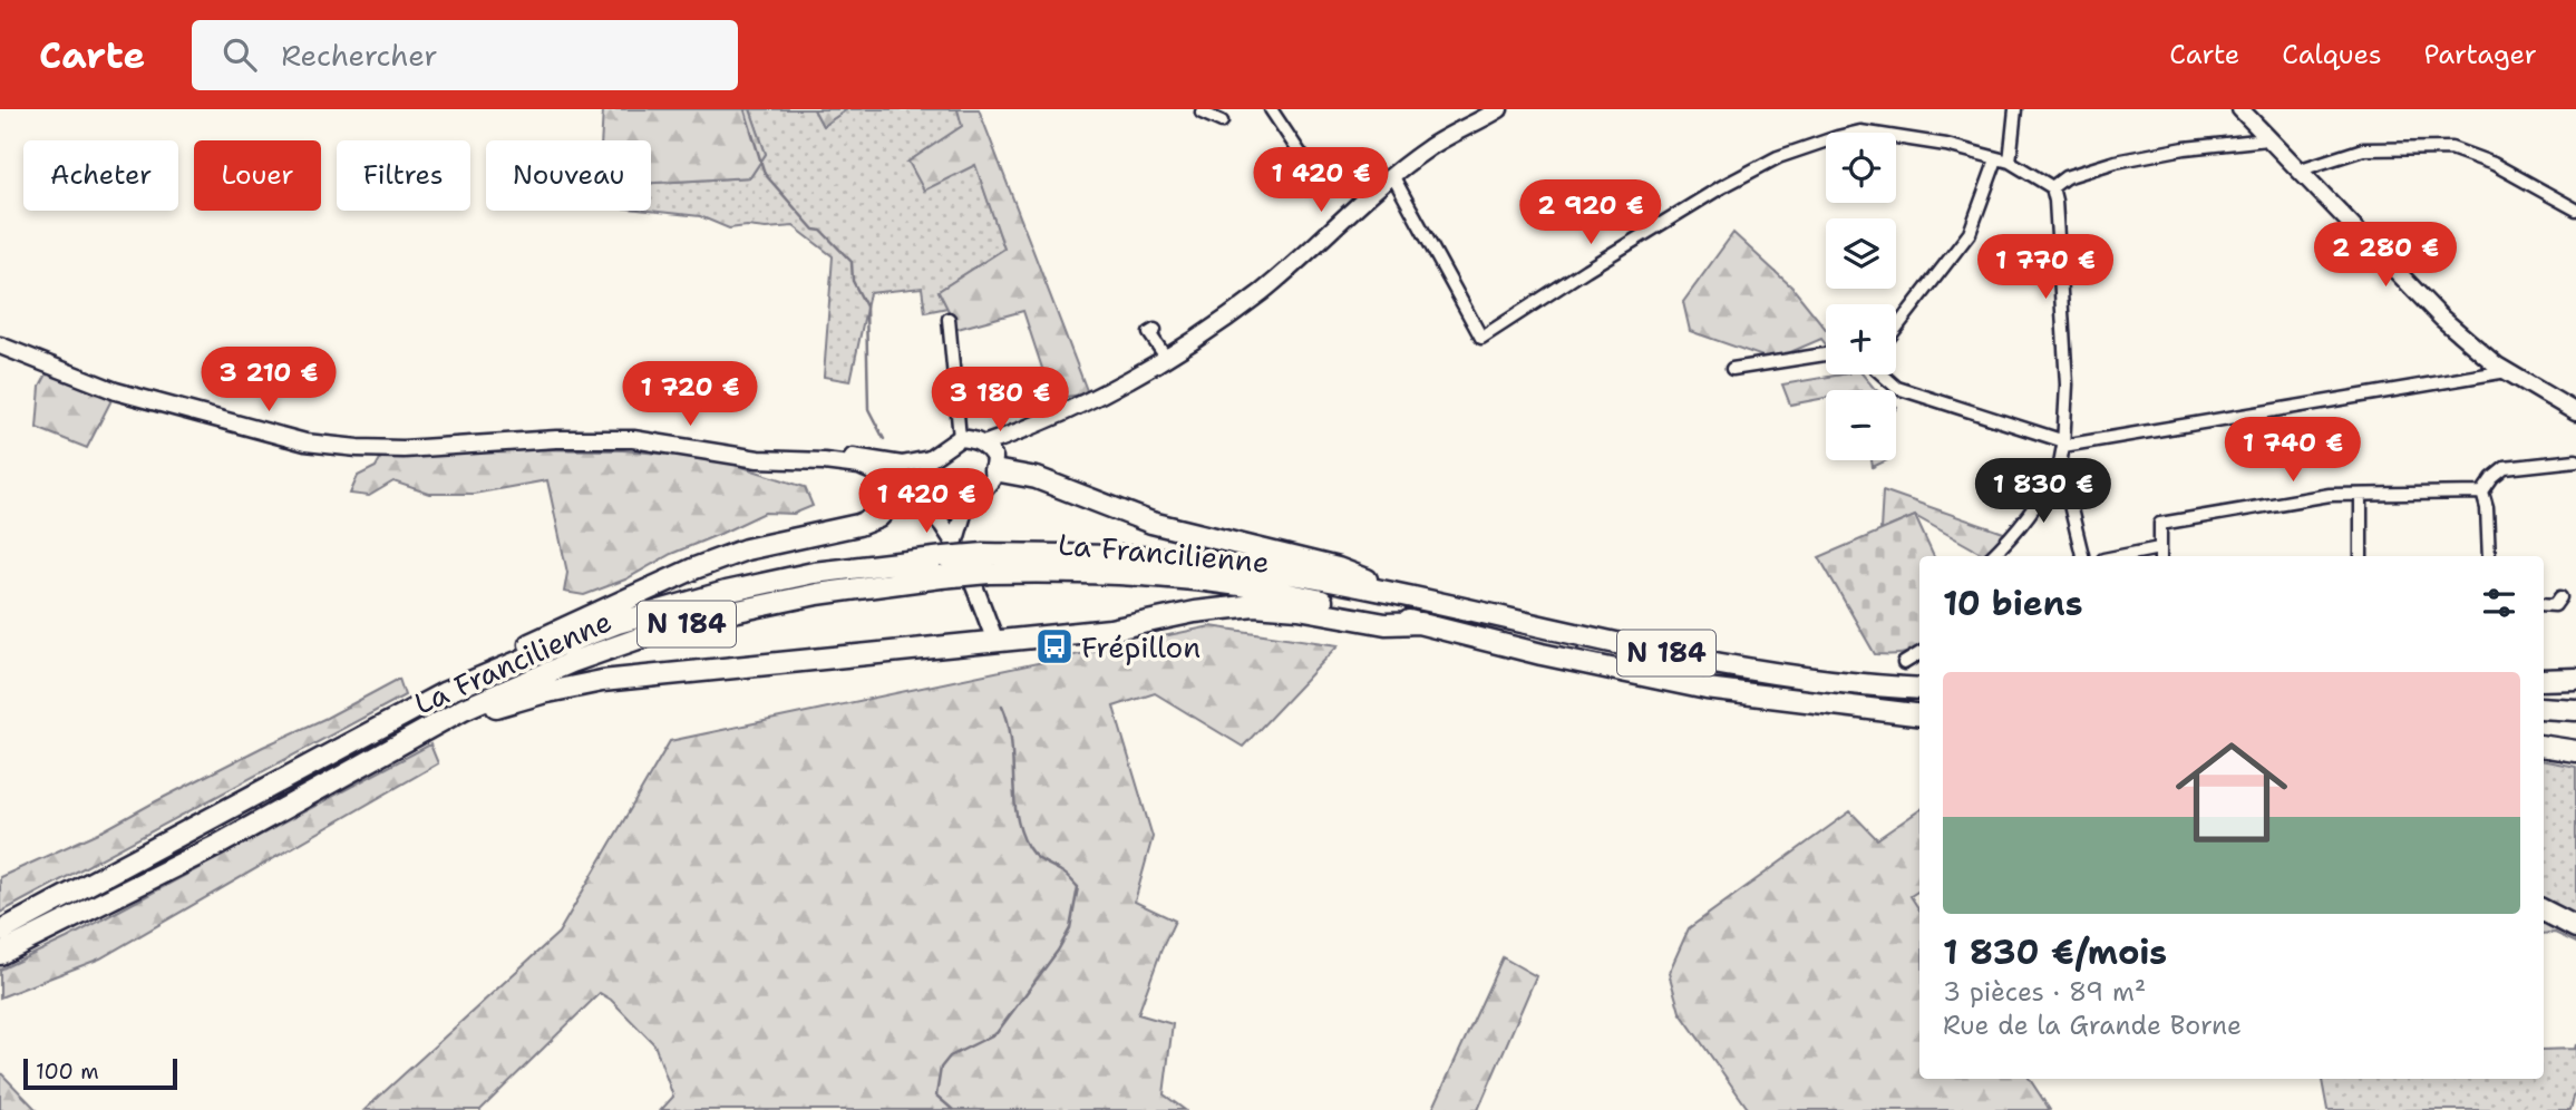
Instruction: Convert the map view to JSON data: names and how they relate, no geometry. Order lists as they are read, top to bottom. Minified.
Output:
{"streets":{"highway":["La Francilienne","N 184"]},"places":{"bus stop":["Frépillon"]},"scale_bar":"100 m","page":{"header":"Carte","search":"Rechercher","nav":["Carte","Calques","Partager"],"map_buttons":["+","−"],"chip":["Acheter","Louer","Filtres","Nouveau"],"price":["1 420 €","2 920 €","2 280 €","1 770 €","3 210 €","1 720 €","3 180 €","1 740 €","1 830 €","1 420 €"],"heading":"10 biens","list":[{"name":"1 830 €/mois","note":"3 pièces · 89 m² · Rue de la Grande Borne"}],"scale":"100 m"}}
